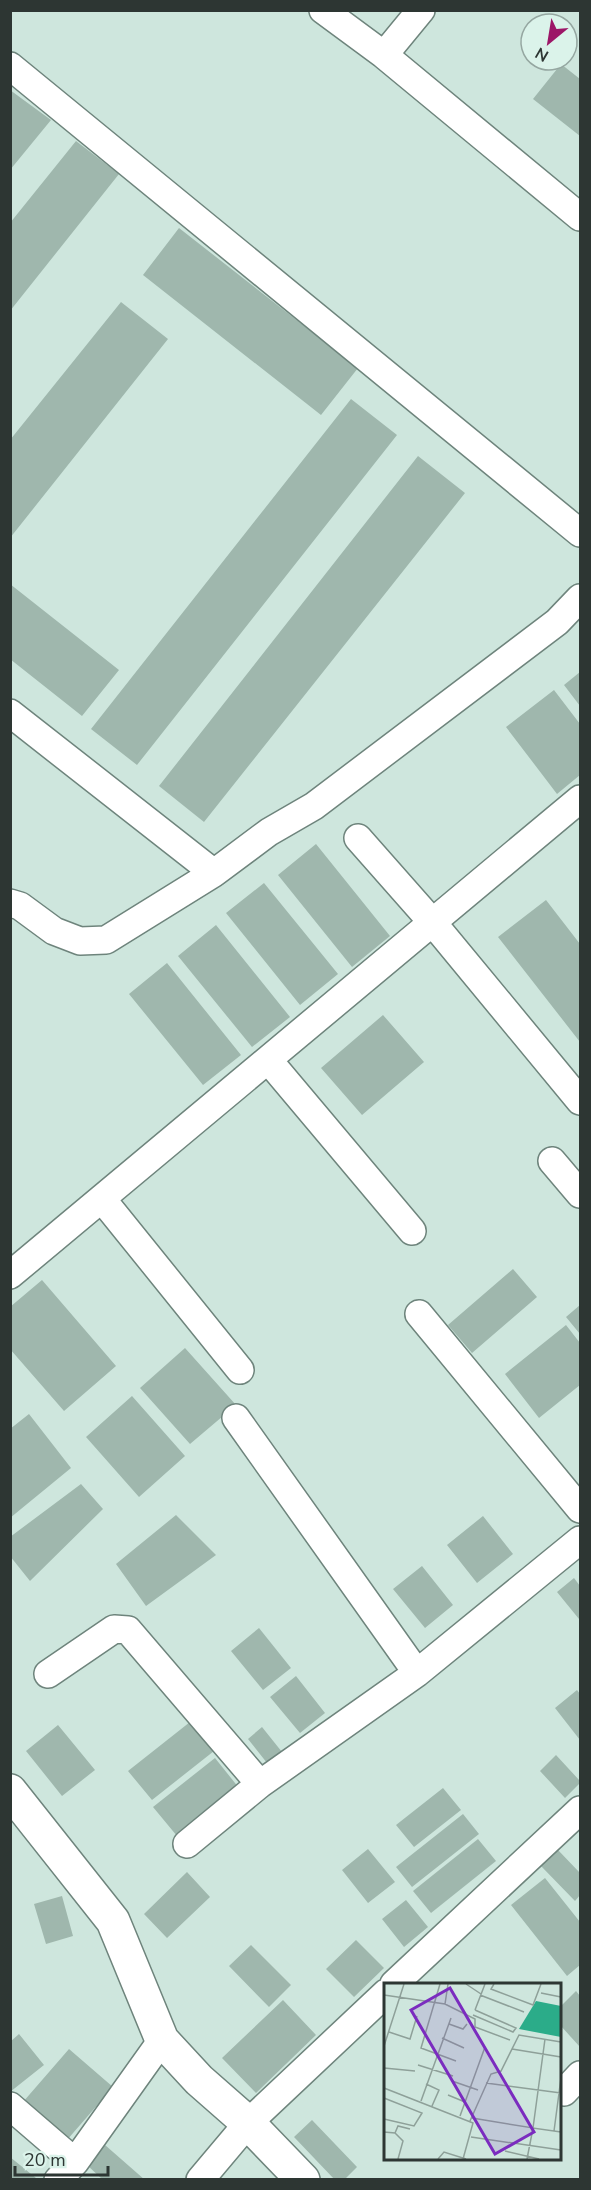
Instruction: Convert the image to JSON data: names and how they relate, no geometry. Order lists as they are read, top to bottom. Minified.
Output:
{"scale_bar":"20 m","north":"bottom left"}
